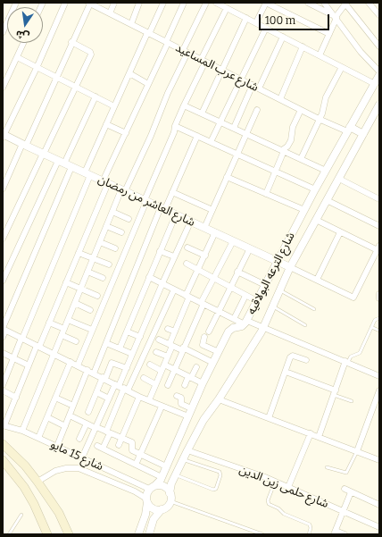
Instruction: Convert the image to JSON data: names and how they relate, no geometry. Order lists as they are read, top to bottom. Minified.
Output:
{"streets":{"street":["شارع عرب المساعيد","شارع العاشر من رمضان","شارع الترعه البولاقيه","شارع 15 مايو","شارع حلمى زين الدين"]},"crossings":[["شارع عرب المساعيد","شارع الترعه البولاقيه"],["شارع العاشر من رمضان","شارع الترعه البولاقيه"],["شارع الترعه البولاقيه","شارع 15 مايو"],["شارع الترعه البولاقيه","شارع حلمى زين الدين"]],"scale_bar":"100 m","north":"bottom"}
